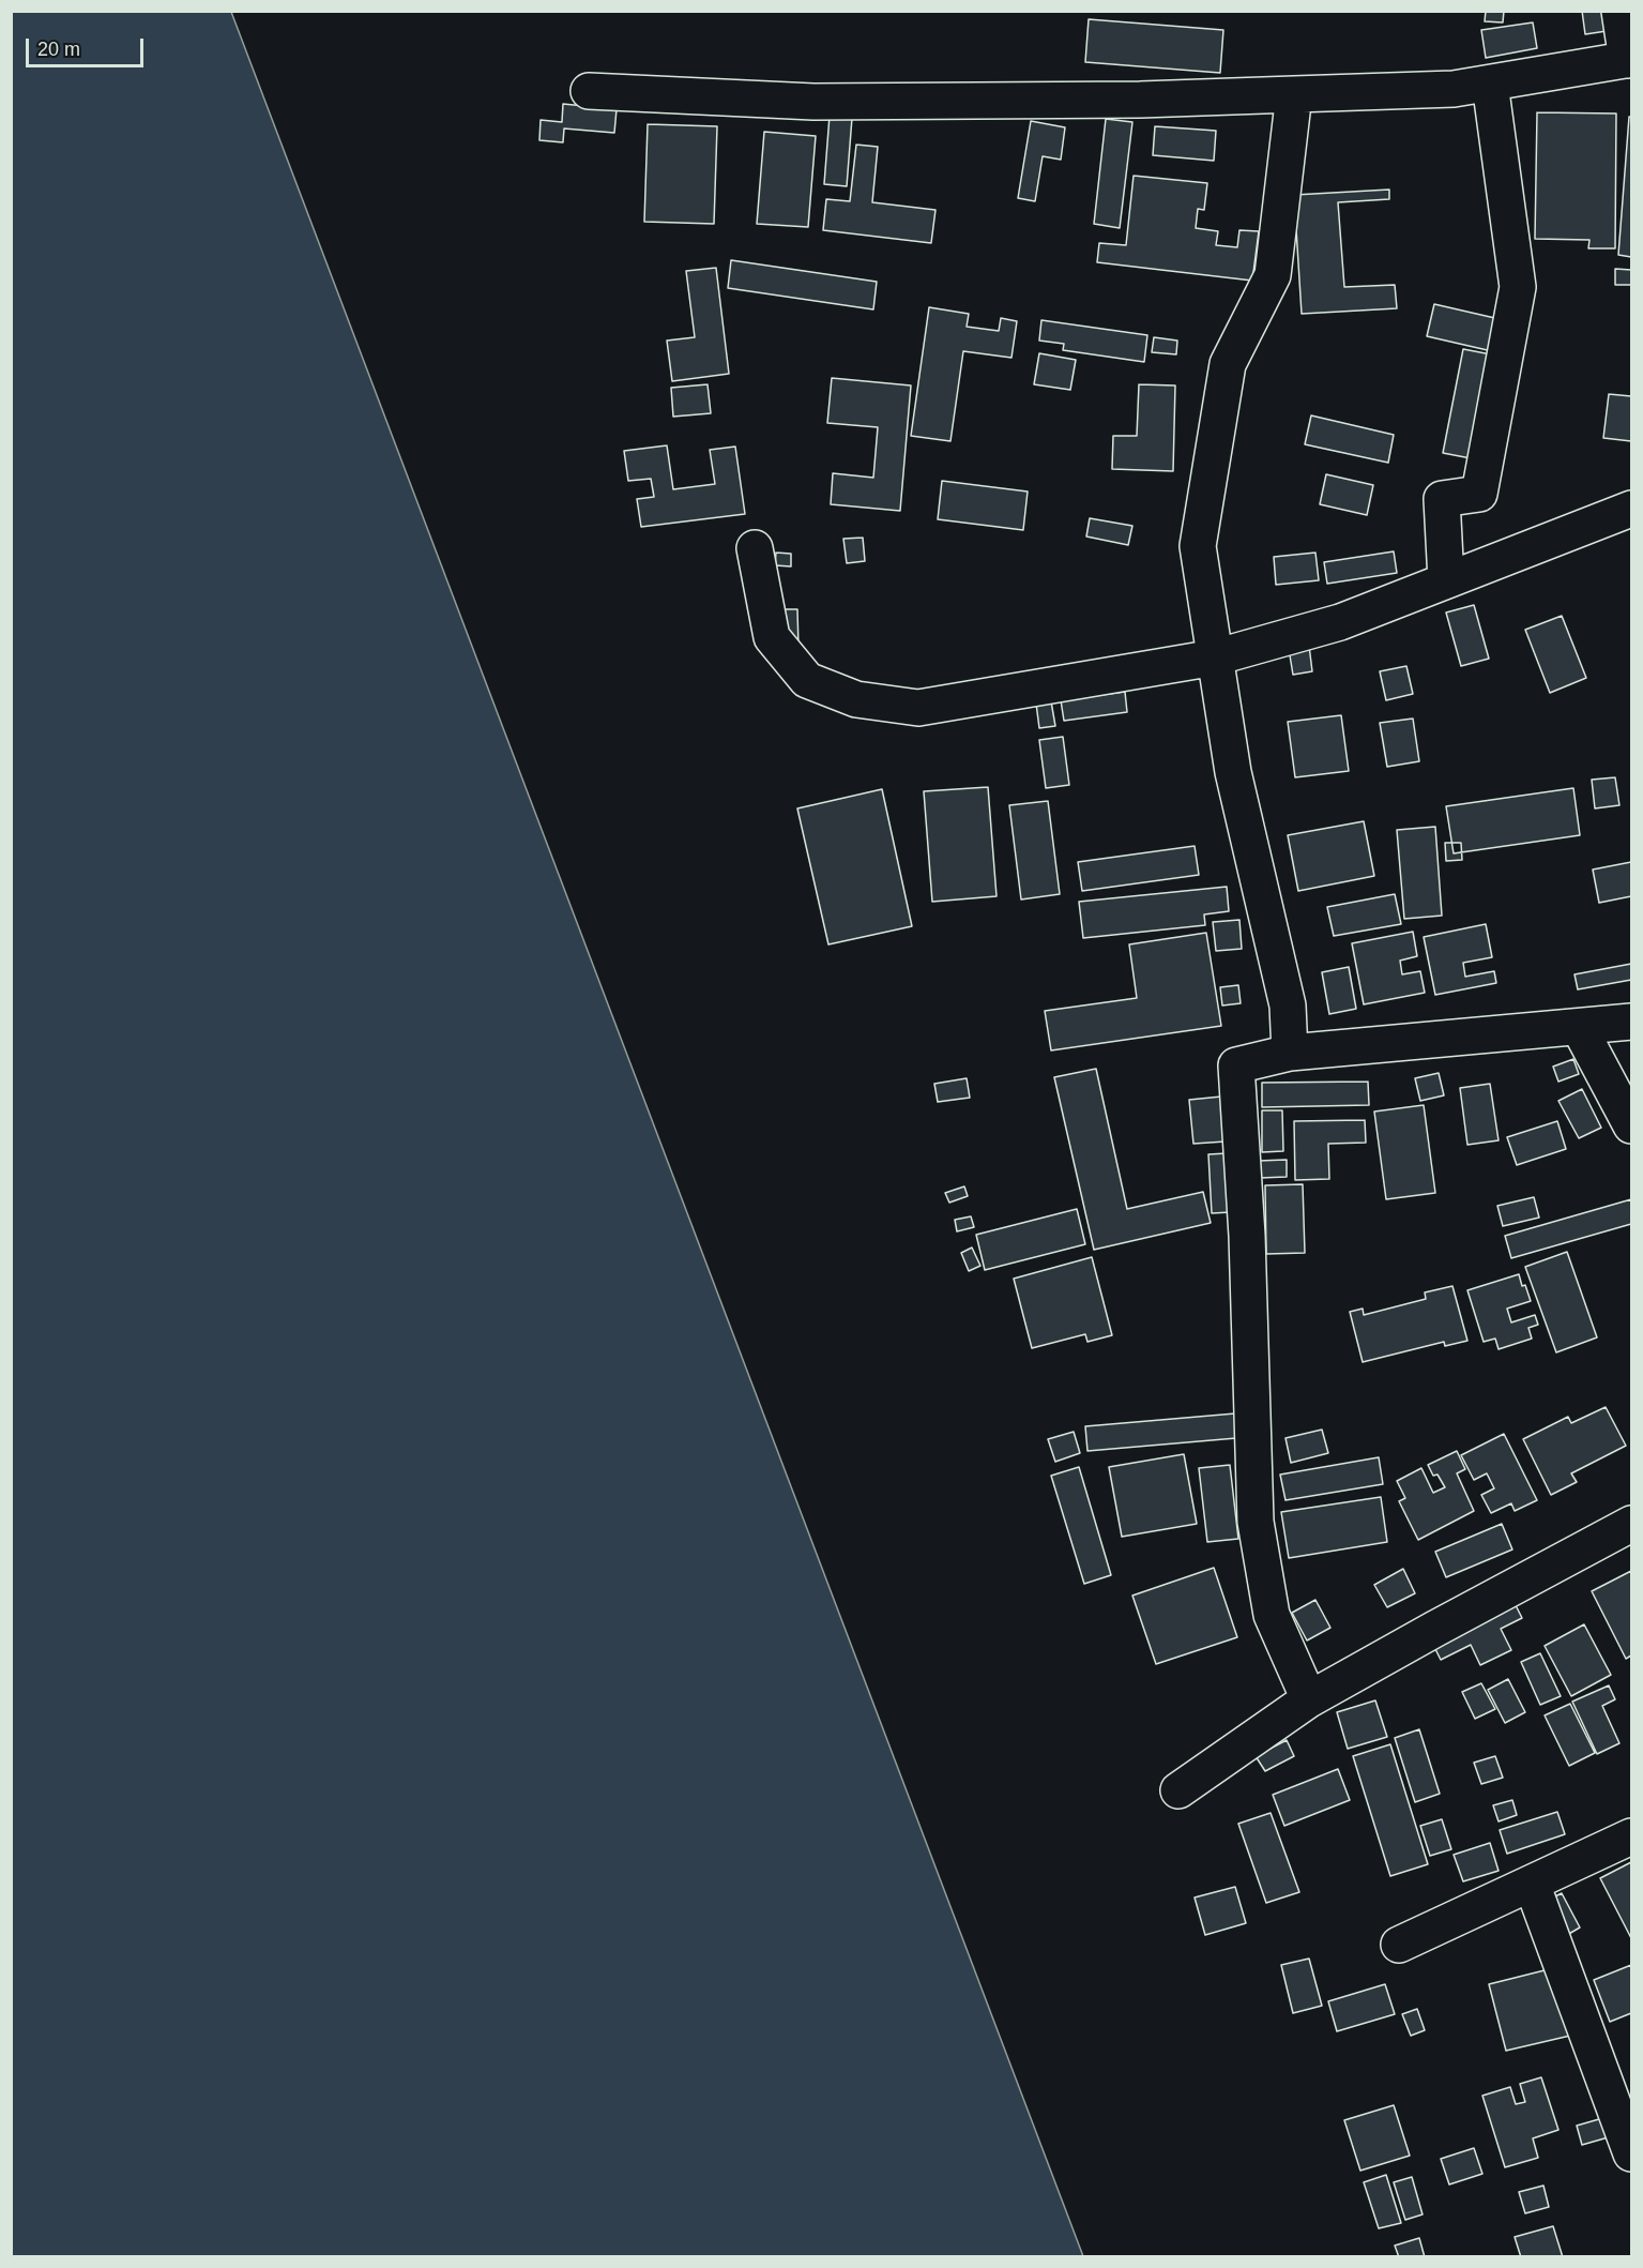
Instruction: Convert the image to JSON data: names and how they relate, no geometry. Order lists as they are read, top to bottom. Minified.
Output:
{"scale_bar":"20 m"}
